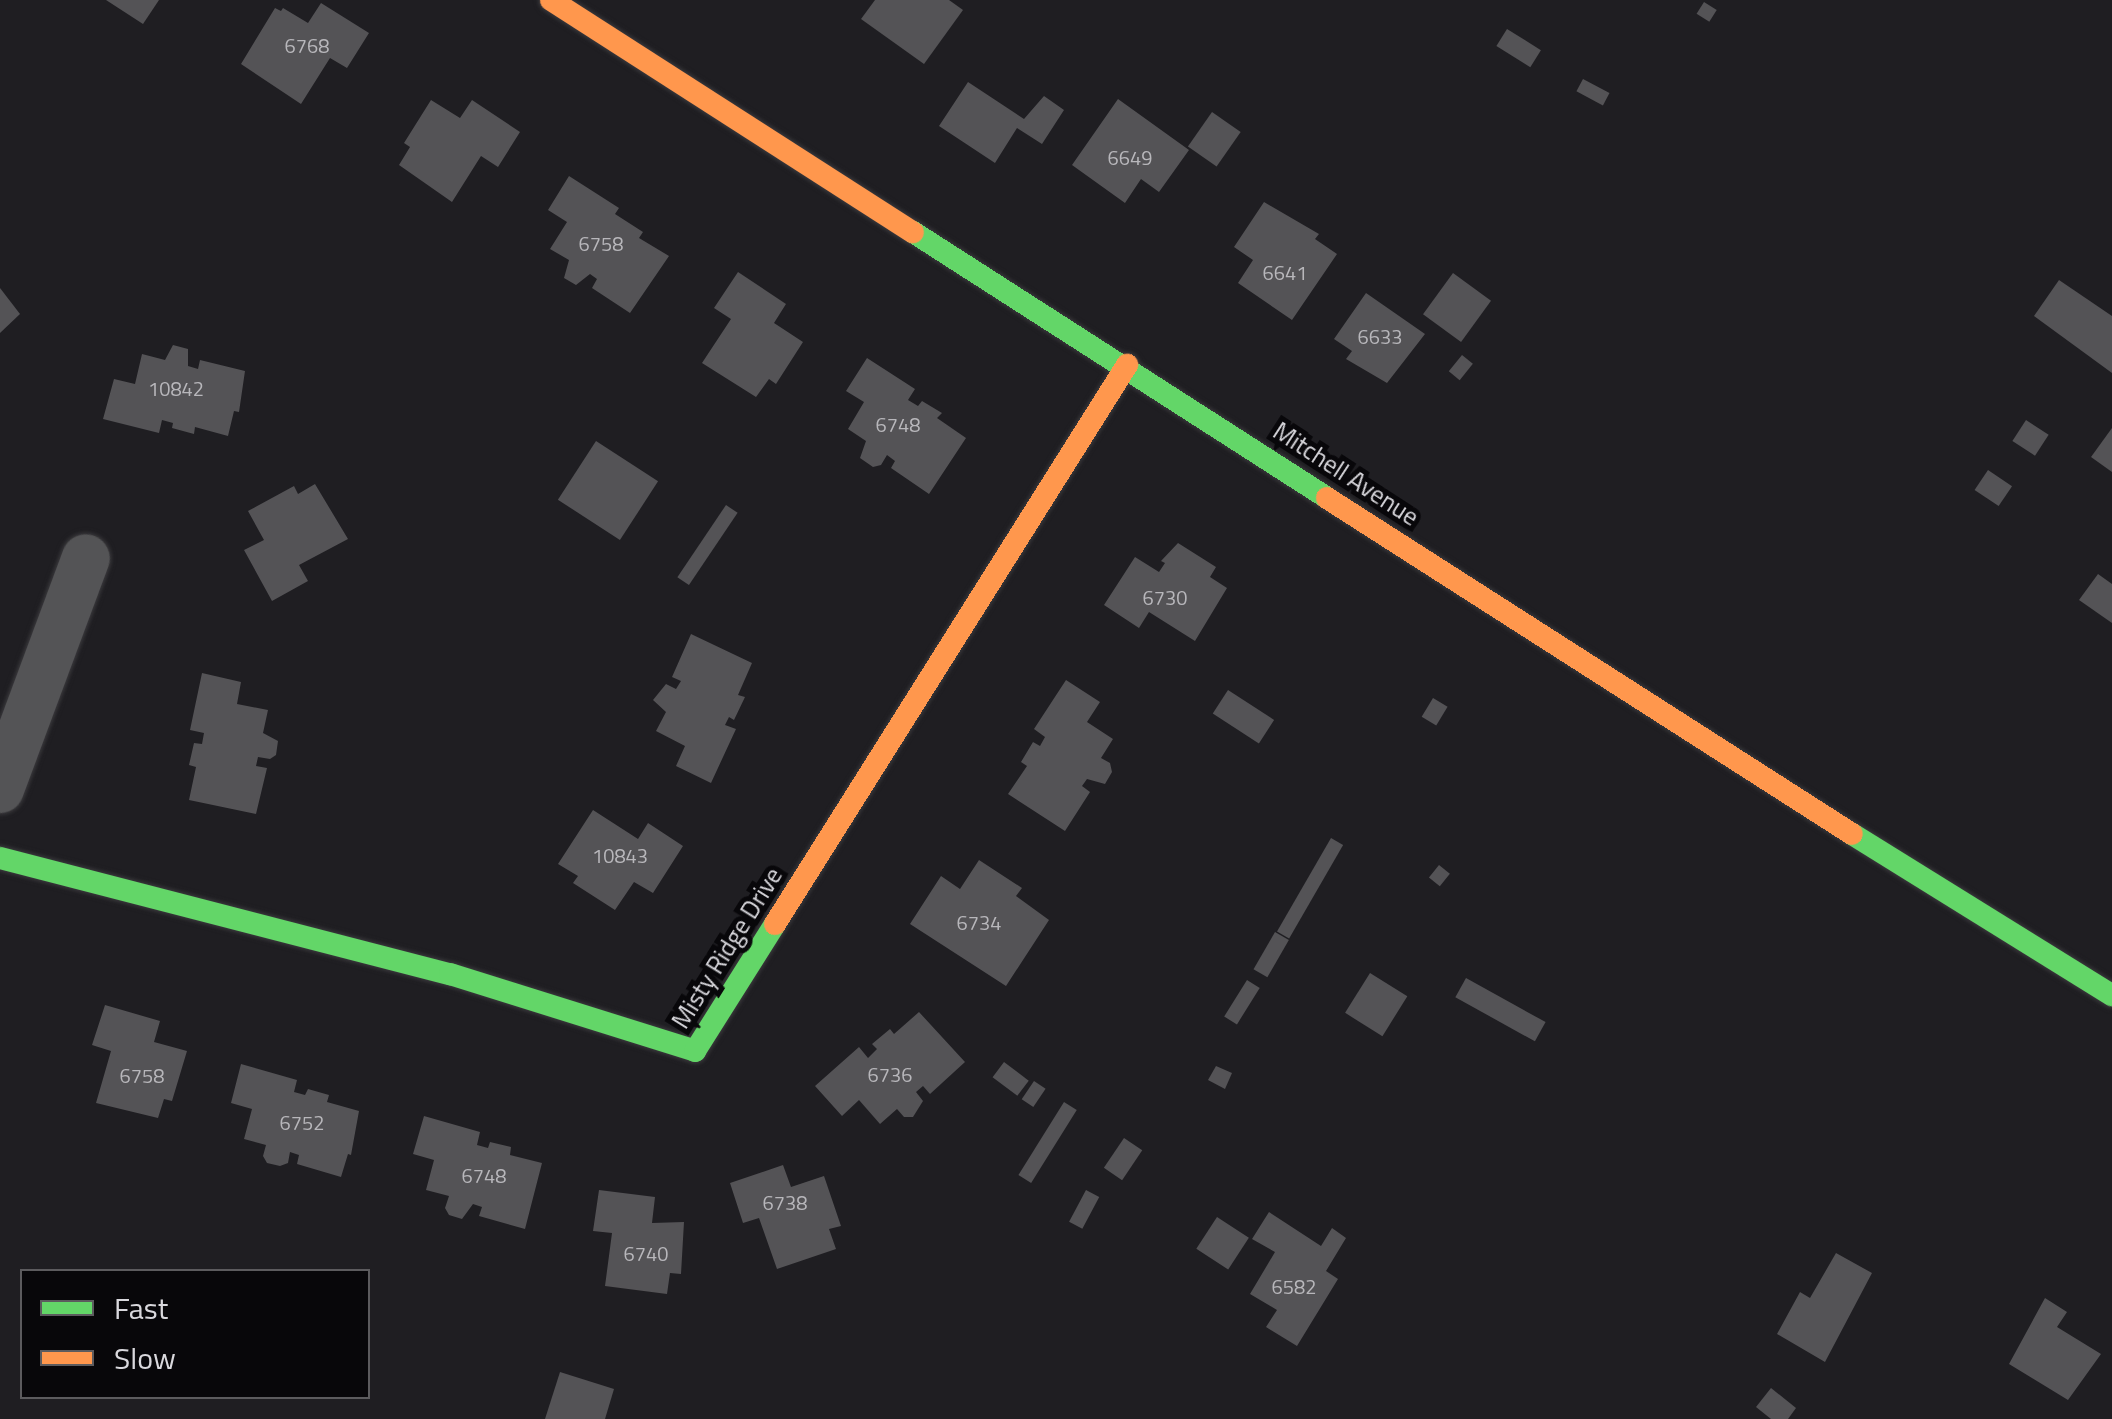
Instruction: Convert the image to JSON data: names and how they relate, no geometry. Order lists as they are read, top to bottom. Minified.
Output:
{"streets":{"street":["Mitchell Avenue","Misty Ridge Drive"]},"crossings":[["Mitchell Avenue","Misty Ridge Drive"]],"house_numbers":["6768","6649","6758","6641","6633","10842","6748","6730","10843","6734","6736","6758","6752","6748","6738","6740","6582"],"legend":["Fast","Slow"]}
